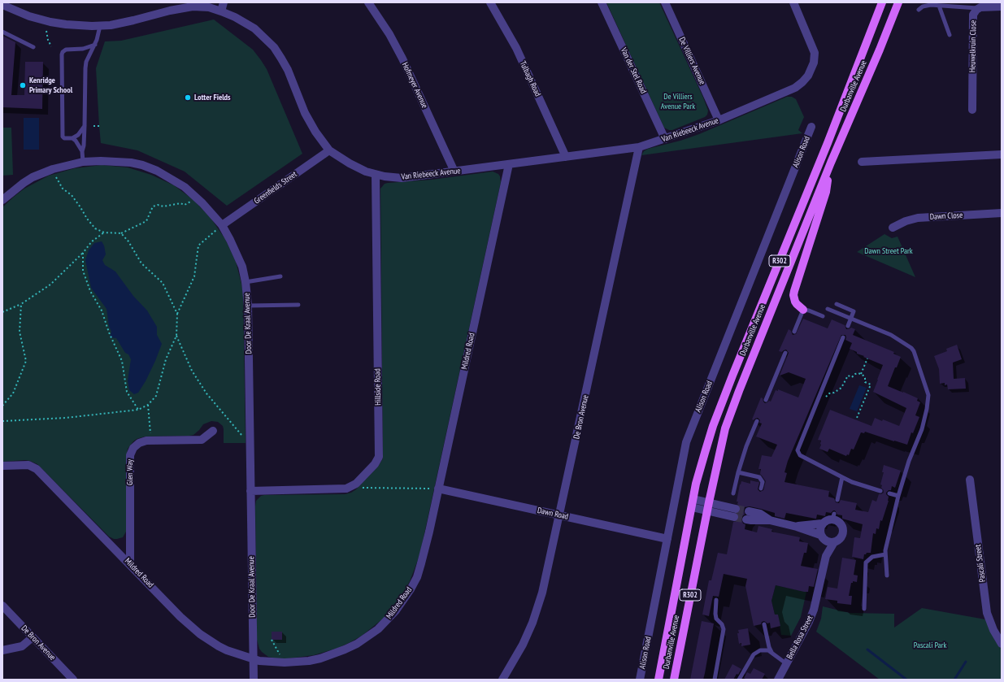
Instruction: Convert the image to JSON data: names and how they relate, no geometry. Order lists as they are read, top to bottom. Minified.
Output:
{"streets":{"main road":["Durbanville Avenue","R302"],"street":["Heuwelkruin Close","De Villiers Avenue","Van der Stel Road","Tulbagh Road","Hofmeyer Avenue","Van Riebeeck Avenue","Alison Road","Greenfields Street","Dawn Close","Door De Kraal Avenue","Mildred Road","Hillside Road","De Bron Avenue","Glen Way","Dawn Road","Pascali Street","Bella Rosa Street"]},"crossings":[["De Villiers Avenue","Van Riebeeck Avenue"],["Van der Stel Road","Van Riebeeck Avenue"],["Tulbagh Road","Van Riebeeck Avenue"],["Hofmeyer Avenue","Van Riebeeck Avenue"],["Van Riebeeck Avenue","Greenfields Street"],["Van Riebeeck Avenue","Mildred Road"],["Van Riebeeck Avenue","Hillside Road"],["Van Riebeeck Avenue","De Bron Avenue"],["Alison Road","Dawn Road"],["Greenfields Street","Door De Kraal Avenue"],["Door De Kraal Avenue","Mildred Road"],["Mildred Road","Glen Way"],["Mildred Road","Dawn Road"],["De Bron Avenue","Dawn Road"]],"parks":["De Villiers Avenue Park","Dawn Street Park","Pascali Park"],"places":["Kenridge Primary School","Lotter Fields"]}
